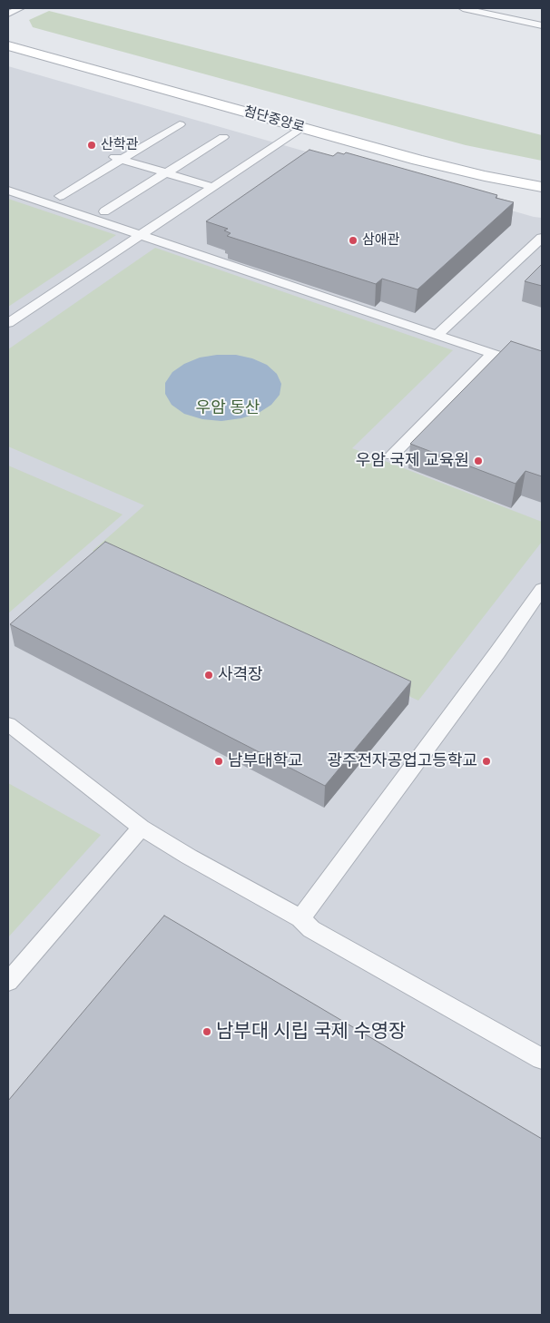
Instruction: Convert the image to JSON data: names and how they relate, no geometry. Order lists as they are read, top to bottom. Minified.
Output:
{"streets":{"street":["첨단중앙로"]},"parks":["우암 동산"],"places":["산학관","삼애관","우암 국제 교육원","사격장","남부대학교","광주전자공업고등학교","남부대 시립 국제 수영장"]}
